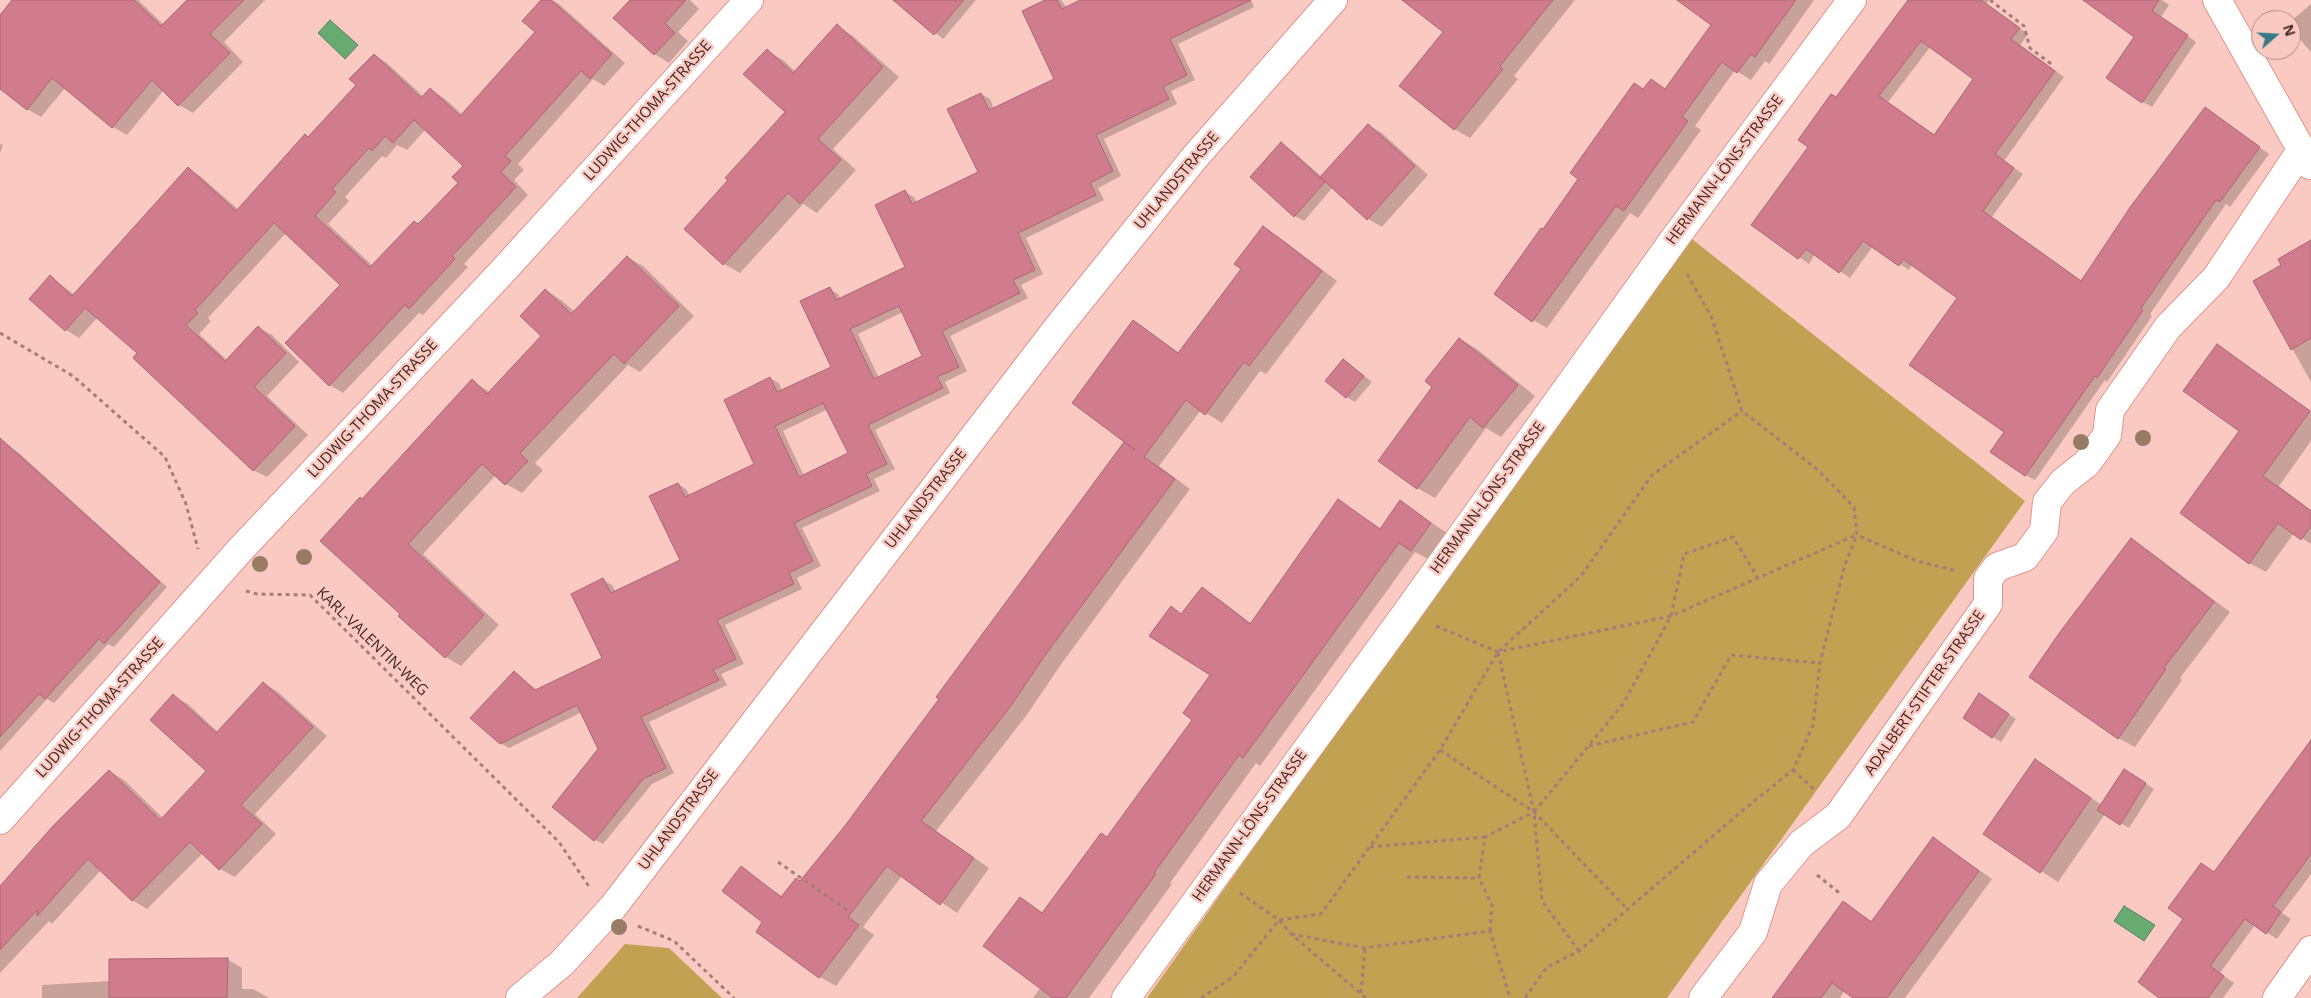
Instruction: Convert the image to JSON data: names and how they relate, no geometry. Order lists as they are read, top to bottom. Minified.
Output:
{"streets":{"street":["LUDWIG-THOMA-STRASSE","HERMANN-LÖNS-STRASSE","UHLANDSTRASSE","ADALBERT-STIFTER-STRASSE"],"path":["KARL-VALENTIN-WEG"]},"crossings":[["LUDWIG-THOMA-STRASSE","KARL-VALENTIN-WEG"],["UHLANDSTRASSE","KARL-VALENTIN-WEG"]],"north":"right"}
